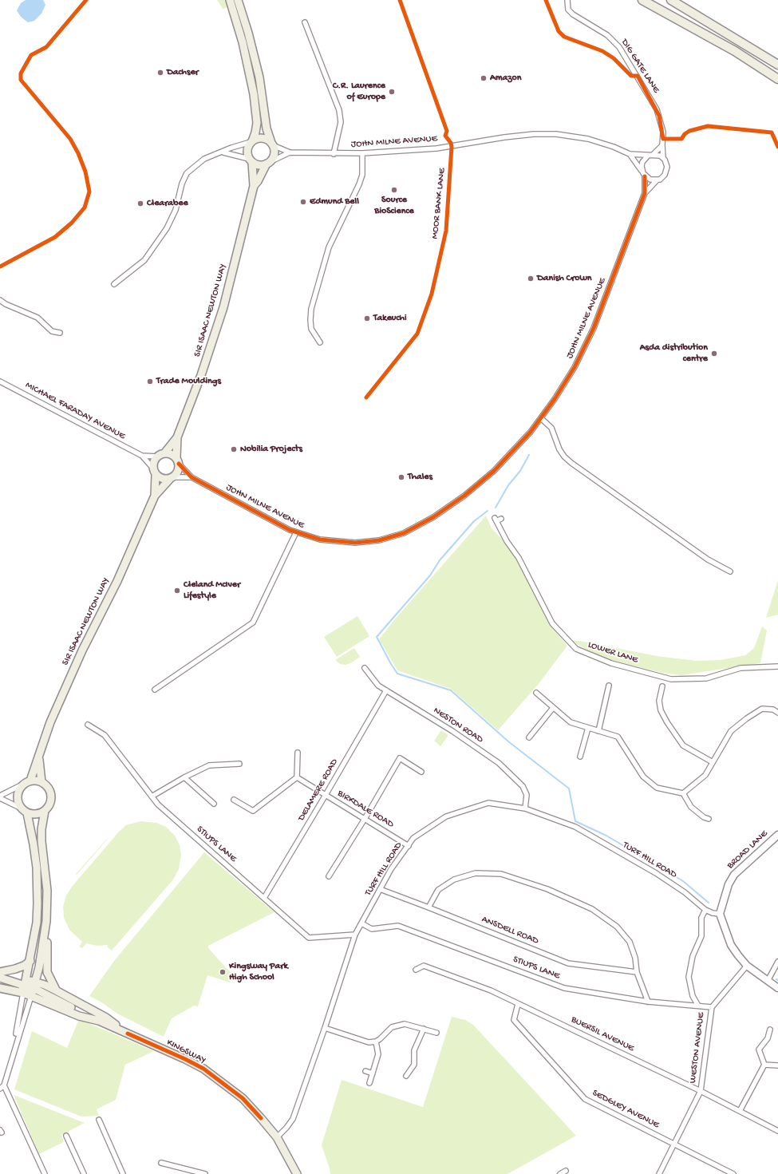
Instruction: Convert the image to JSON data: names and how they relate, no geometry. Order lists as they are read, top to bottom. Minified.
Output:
{"streets":{"main road":["SIR ISAAC NEWTON WAY","BROAD LANE","KINGSWAY"],"street":["DIG GATE LANE","JOHN MILNE AVENUE","MICHAEL FARADAY AVENUE","LOWER LANE","NESTON ROAD","DELAMERE ROAD","BIRKDALE ROAD","STIUPS LANE","TURF HILL ROAD","ANSDELL ROAD","BUERSIL AVENUE","WESTON AVENUE","SEDGLEY AVENUE"],"cycle path":["MOOR BANK LANE"]},"crossings":[["DIG GATE LANE","JOHN MILNE AVENUE"],["JOHN MILNE AVENUE","SIR ISAAC NEWTON WAY"],["NESTON ROAD","DELAMERE ROAD"],["NESTON ROAD","TURF HILL ROAD"],["DELAMERE ROAD","BIRKDALE ROAD"],["DELAMERE ROAD","STIUPS LANE"],["BIRKDALE ROAD","TURF HILL ROAD"],["STIUPS LANE","TURF HILL ROAD"],["STIUPS LANE","WESTON AVENUE"],["BROAD LANE","TURF HILL ROAD"],["TURF HILL ROAD","ANSDELL ROAD"],["TURF HILL ROAD","KINGSWAY"],["BUERSIL AVENUE","WESTON AVENUE"],["BUERSIL AVENUE","SEDGLEY AVENUE"],["WESTON AVENUE","SEDGLEY AVENUE"]],"places":["Dachser","Amazon","C.R. Laurence of Europe","Source BioScience","Edmund Bell","Clearabee","Danish Crown","Takeuchi","Asda distribution centre","Trade Mouldings","Nobilia Projects","Thales","Cleland McIver Lifestyle","Kingsway Park High School"]}
